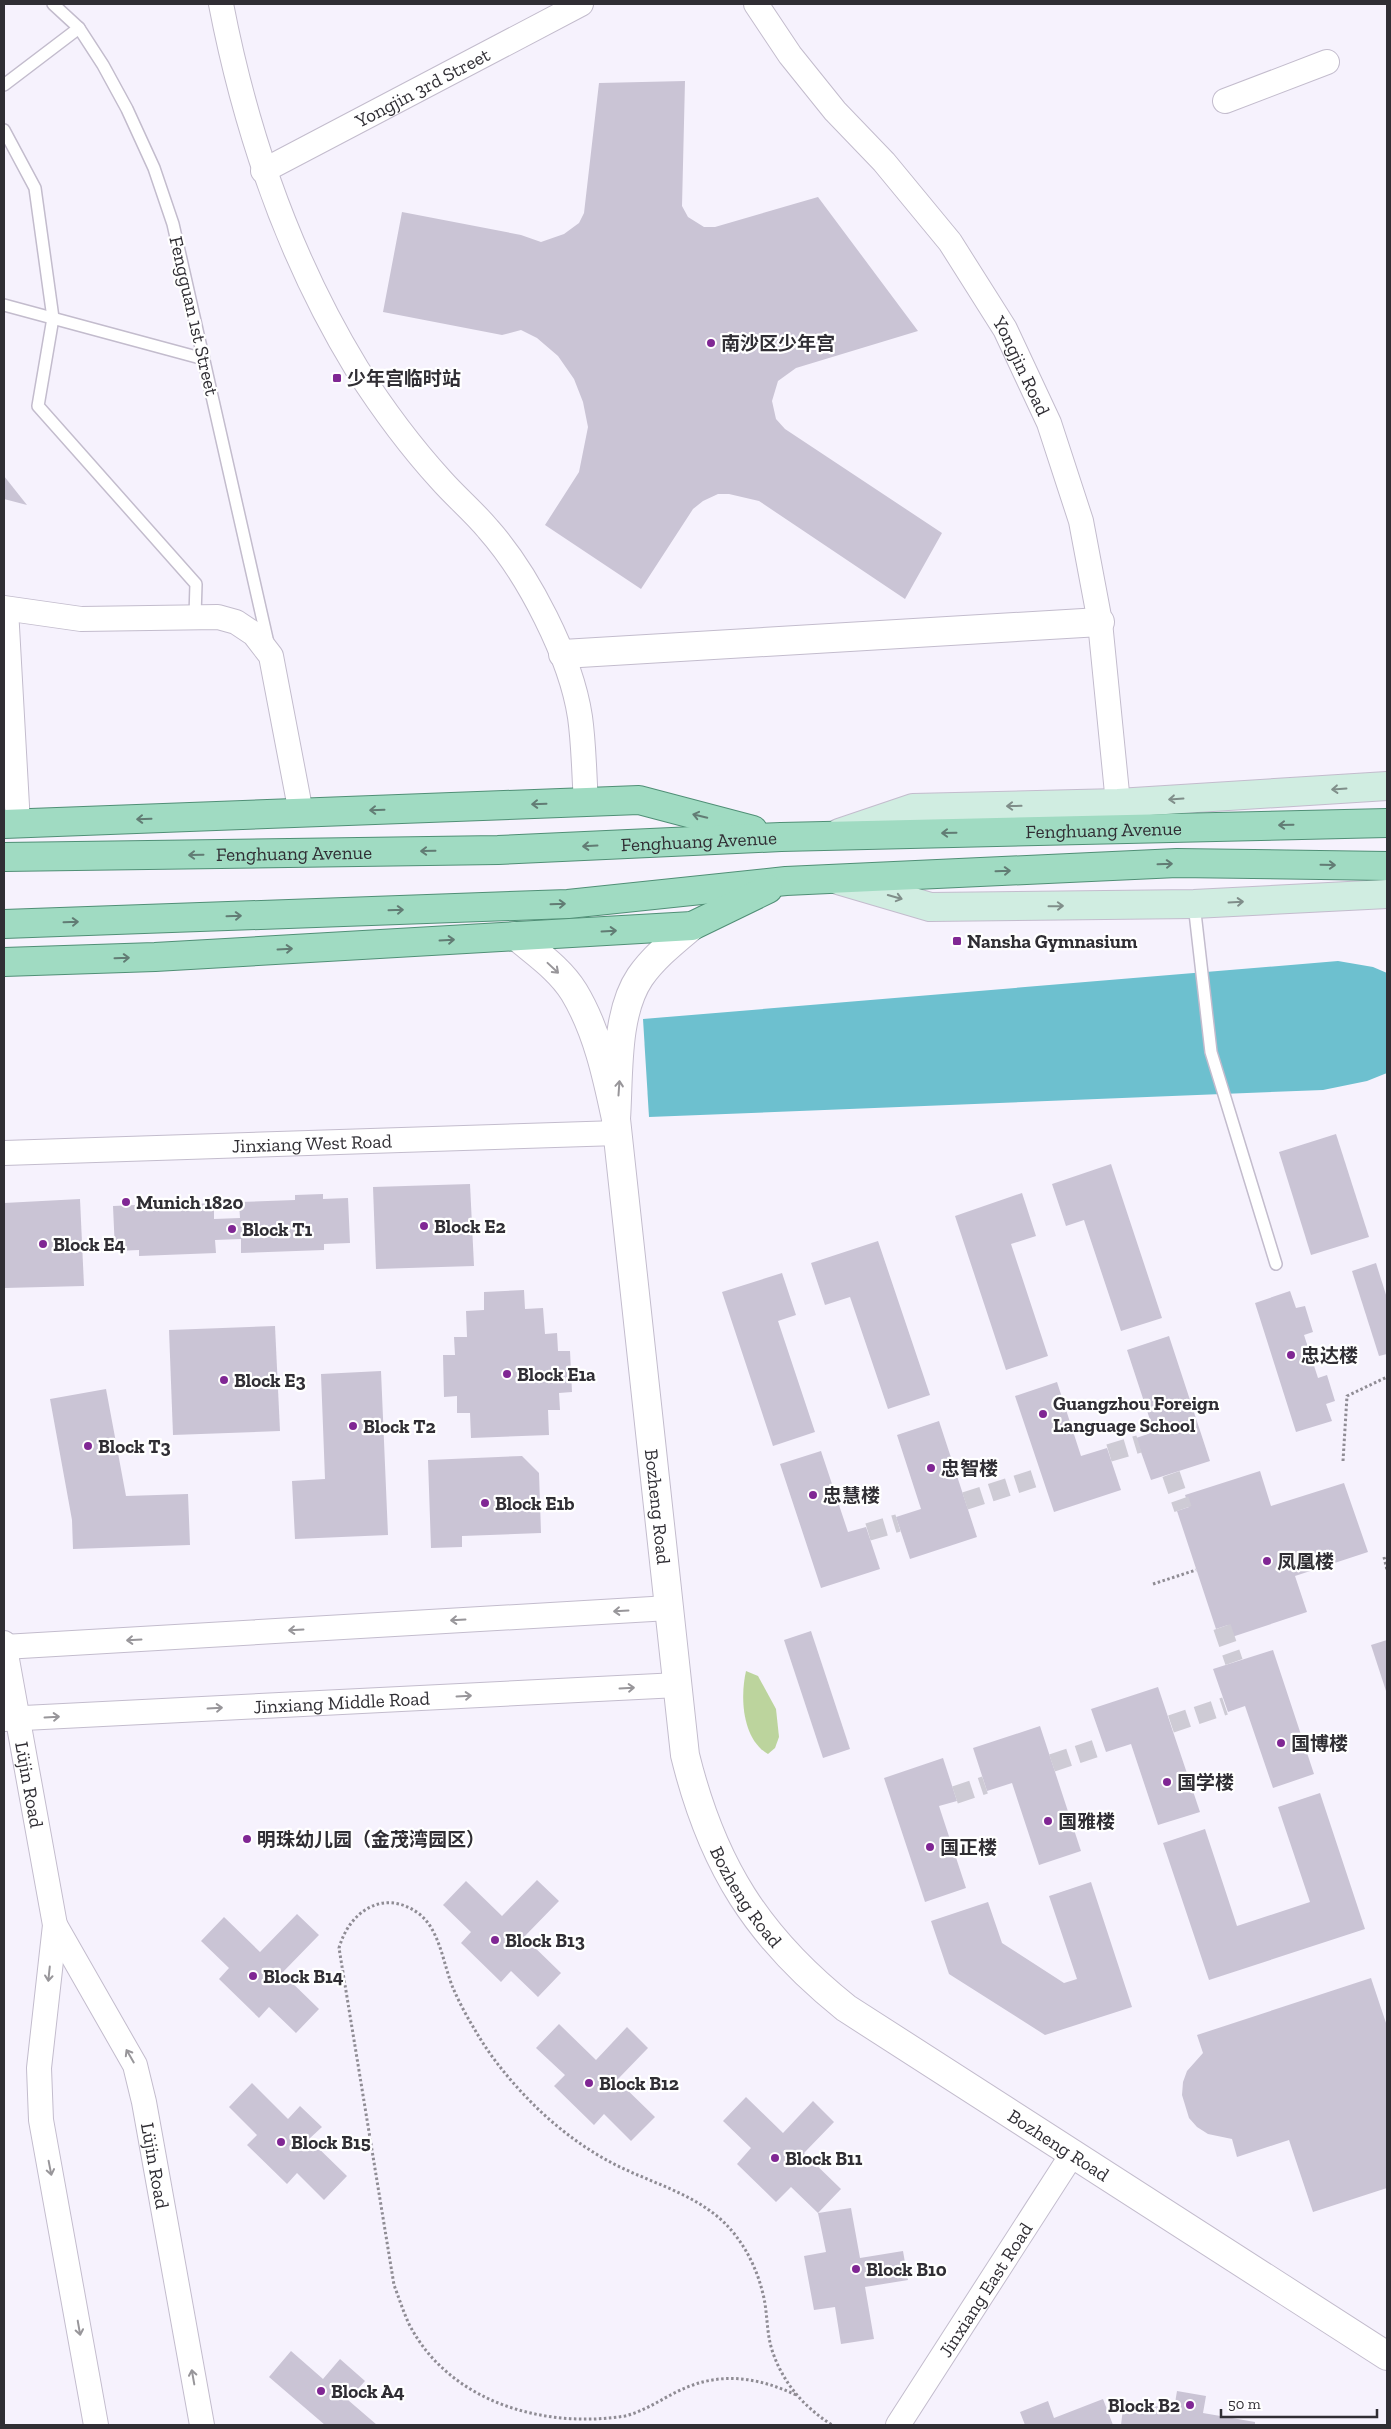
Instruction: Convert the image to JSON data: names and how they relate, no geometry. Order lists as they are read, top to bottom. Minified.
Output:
{"streets":{"main road":["Fenghuang Avenue"],"street":["Yongjin 3rd Street","Yongjin Road","Jinxiang West Road","Bozheng Road","Jinxiang Middle Road","Lüjin Road","Jinxiang East Road"],"lane":["Fengguan 1st Street"]},"crossings":[["Jinxiang West Road","Bozheng Road"],["Bozheng Road","Jinxiang Middle Road"],["Bozheng Road","Jinxiang East Road"],["Jinxiang Middle Road","Lüjin Road"]],"places":{"other":["南沙区少年宫","Munich 1820","Block E2","Block T1","Block E4","忠达楼","Block E1a","Block E3","Guangzhou Foreign Language School","Block T2","Block T3","忠智楼","忠慧楼","Block E1b","凤凰楼","国博楼","国学楼","国雅楼","明珠幼儿园（金茂湾园区）","国正楼","Block B13","Block B14","Block B12","Block B15","Block B11","Block B10","Block A4","Block B2"],"transit":["少年宫临时站","Nansha Gymnasium"]},"scale_bar":"50 m"}
